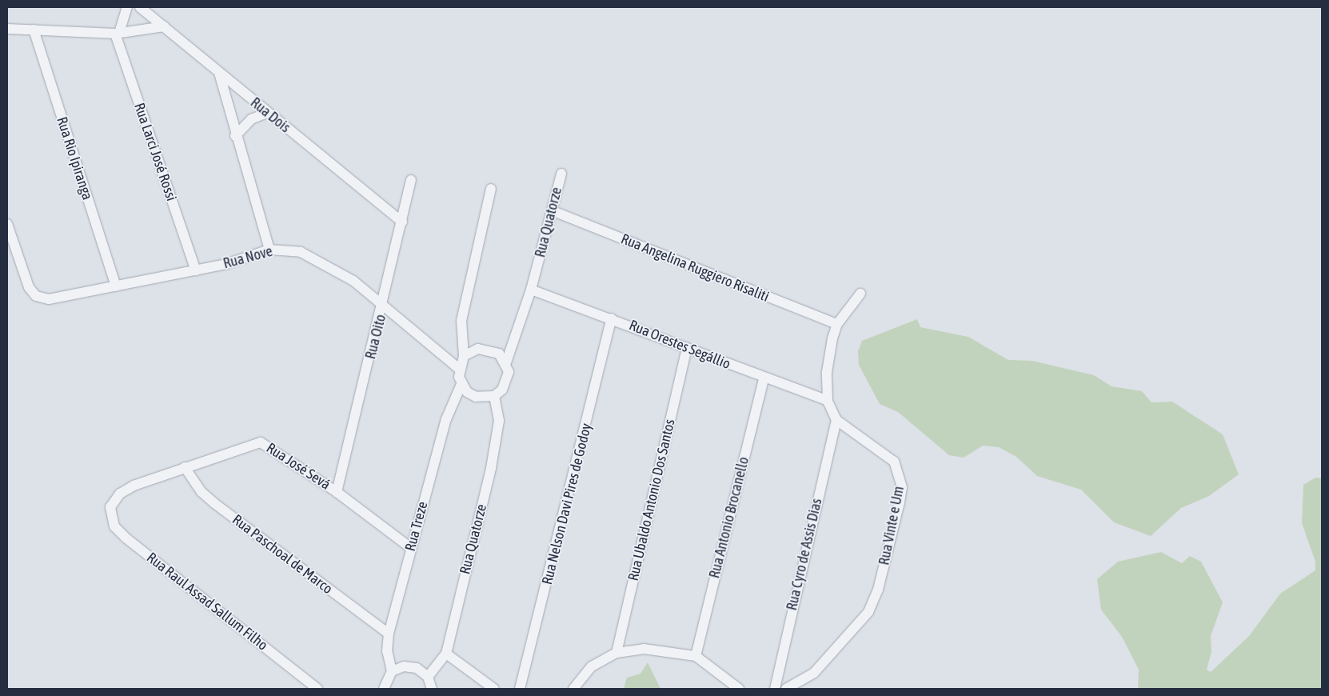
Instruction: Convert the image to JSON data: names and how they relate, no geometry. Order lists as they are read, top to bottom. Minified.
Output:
{"streets":{"street":["Rua Dois","Rua Larci José Rossi","Rua Rio Ipiranga","Rua Quatorze","Rua Nove","Rua Angelina Ruggiero Risaliti","Rua Oito","Rua Orestes Segállio","Rua José Sevá","Rua Ubaldo Antonio Dos Santos","Rua Nelson Davi Pires de Godoy","Rua Antonio Brocanello","Rua Vinte e Um","Rua Treze","Rua Paschoal de Marco","Rua Cyro de Assis Dias","Rua Raul Assad Sallum Filho"]},"crossings":[["Rua Dois","Rua Oito"],["Rua Larci José Rossi","Rua Nove"],["Rua Rio Ipiranga","Rua Nove"],["Rua Quatorze","Rua Nove"],["Rua Quatorze","Rua Angelina Ruggiero Risaliti"],["Rua Quatorze","Rua Orestes Segállio"],["Rua Quatorze","Rua Treze"],["Rua Nove","Rua Oito"],["Rua Nove","Rua Treze"],["Rua Angelina Ruggiero Risaliti","Rua Vinte e Um"],["Rua Oito","Rua José Sevá"],["Rua Orestes Segállio","Rua Ubaldo Antonio Dos Santos"],["Rua Orestes Segállio","Rua Nelson Davi Pires de Godoy"],["Rua Orestes Segállio","Rua Antonio Brocanello"],["Rua Orestes Segállio","Rua Vinte e Um"],["Rua José Sevá","Rua Treze"],["Rua José Sevá","Rua Paschoal de Marco"],["Rua José Sevá","Rua Raul Assad Sallum Filho"],["Rua Vinte e Um","Rua Cyro de Assis Dias"],["Rua Treze","Rua Paschoal de Marco"]]}
